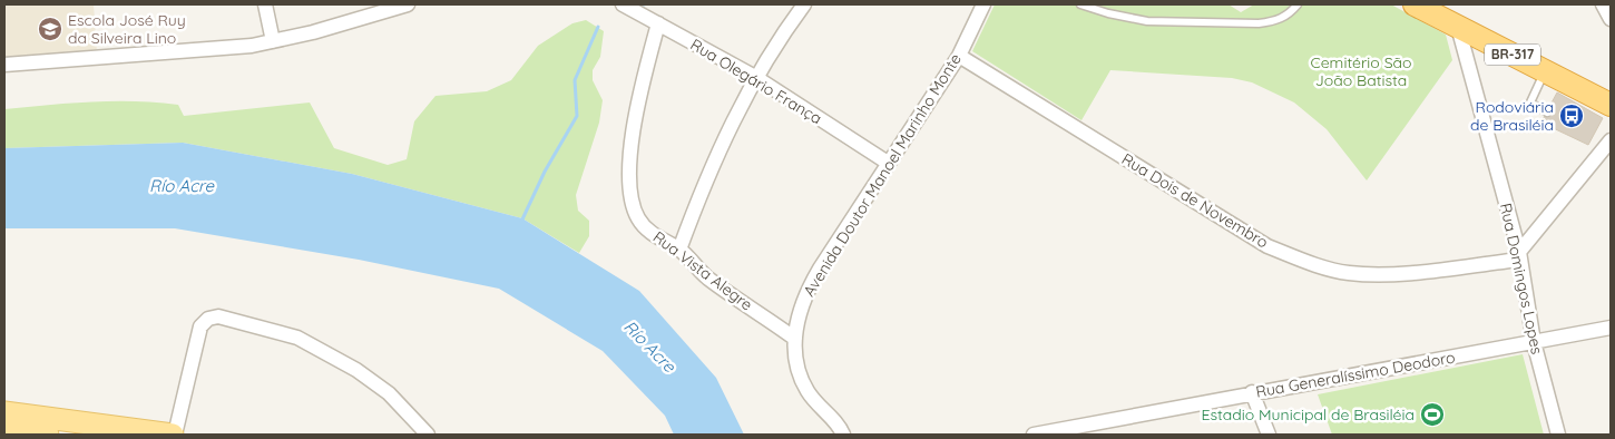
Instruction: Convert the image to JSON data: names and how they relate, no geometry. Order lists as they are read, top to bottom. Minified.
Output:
{"streets":{"highway":["BR-317"],"street":["Rua Olegário França","Avenida Doutor Manoel Marinho Monte","Rua Dois de Novembro","Rua Vista Alegre","Rua Domingos Lopes","Rua Generalíssimo Deodoro"]},"crossings":[["BR-317","Rua Domingos Lopes"],["Rua Olegário França","Avenida Doutor Manoel Marinho Monte"],["Rua Olegário França","Rua Vista Alegre"],["Avenida Doutor Manoel Marinho Monte","Rua Dois de Novembro"],["Avenida Doutor Manoel Marinho Monte","Rua Vista Alegre"],["Rua Dois de Novembro","Rua Domingos Lopes"],["Rua Domingos Lopes","Rua Generalíssimo Deodoro"]],"water":["Río Acre"],"parks":["Cemitério São João Batista"],"places":{"school or university":["Escola José Ruy da Silveira Lino"],"bus stop":["Rodoviária de Brasiléia"],"sports":["Estadio Municipal de Brasiléia"]}}
